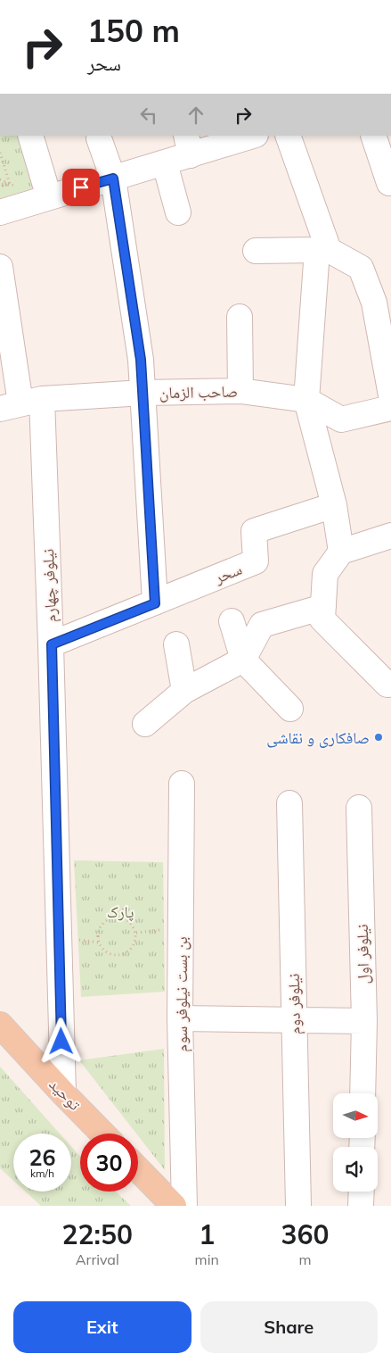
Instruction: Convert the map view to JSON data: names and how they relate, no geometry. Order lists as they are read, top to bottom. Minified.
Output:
{"streets":{"main road":["توحید"],"street":["صاحب الزمان","سحر","نیلوفر چهارم","نیلوفر اول","بن بست نیلوفر سوم","نیلوفر دوم"]},"crossings":[["صاحب الزمان","نیلوفر چهارم"],["سحر","نیلوفر چهارم"],["نیلوفر چهارم","توحید"]],"parks":["پارک"],"places":["صافکاری و نقاشی"],"north":"right","page":{"turn":["150 m","سحر"],"speed":"26 km/h","limit":"30","eta":["22:50","Arrival","1","min","360","m"],"buttons":["Exit","Share"]}}
